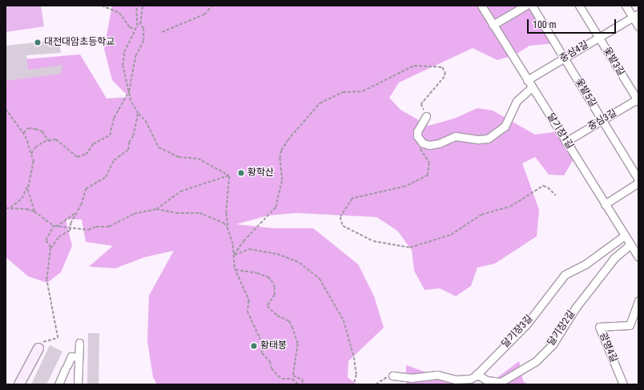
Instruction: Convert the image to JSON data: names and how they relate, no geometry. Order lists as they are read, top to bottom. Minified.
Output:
{"streets":{"street":["중심4길","옻밭3길","옻밭5길","중심3길","달기장1길","달기장2길","달기장3길","광명4길"]},"crossings":[["중심4길","옻밭3길"],["중심4길","옻밭5길"],["중심4길","달기장1길"],["옻밭3길","중심3길"],["옻밭5길","중심3길"],["중심3길","달기장1길"],["달기장1길","달기장2길"],["달기장1길","달기장3길"],["달기장2길","달기장3길"]],"places":["대전대암초등학교","황학산","황태봉"],"scale_bar":"100 m"}
